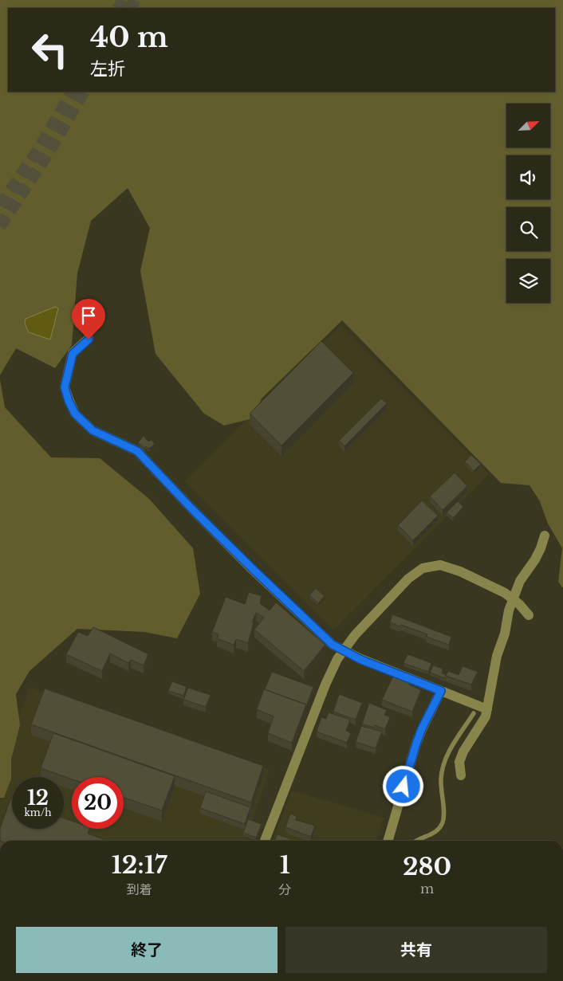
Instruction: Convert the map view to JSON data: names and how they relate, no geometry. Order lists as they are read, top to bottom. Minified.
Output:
{"north":"top right","page":{"turn":["40 m","左折"],"speed":"12 km/h","limit":"20","eta":["12:17","到着","1","分","280","m"],"buttons":["終了","共有"]}}
